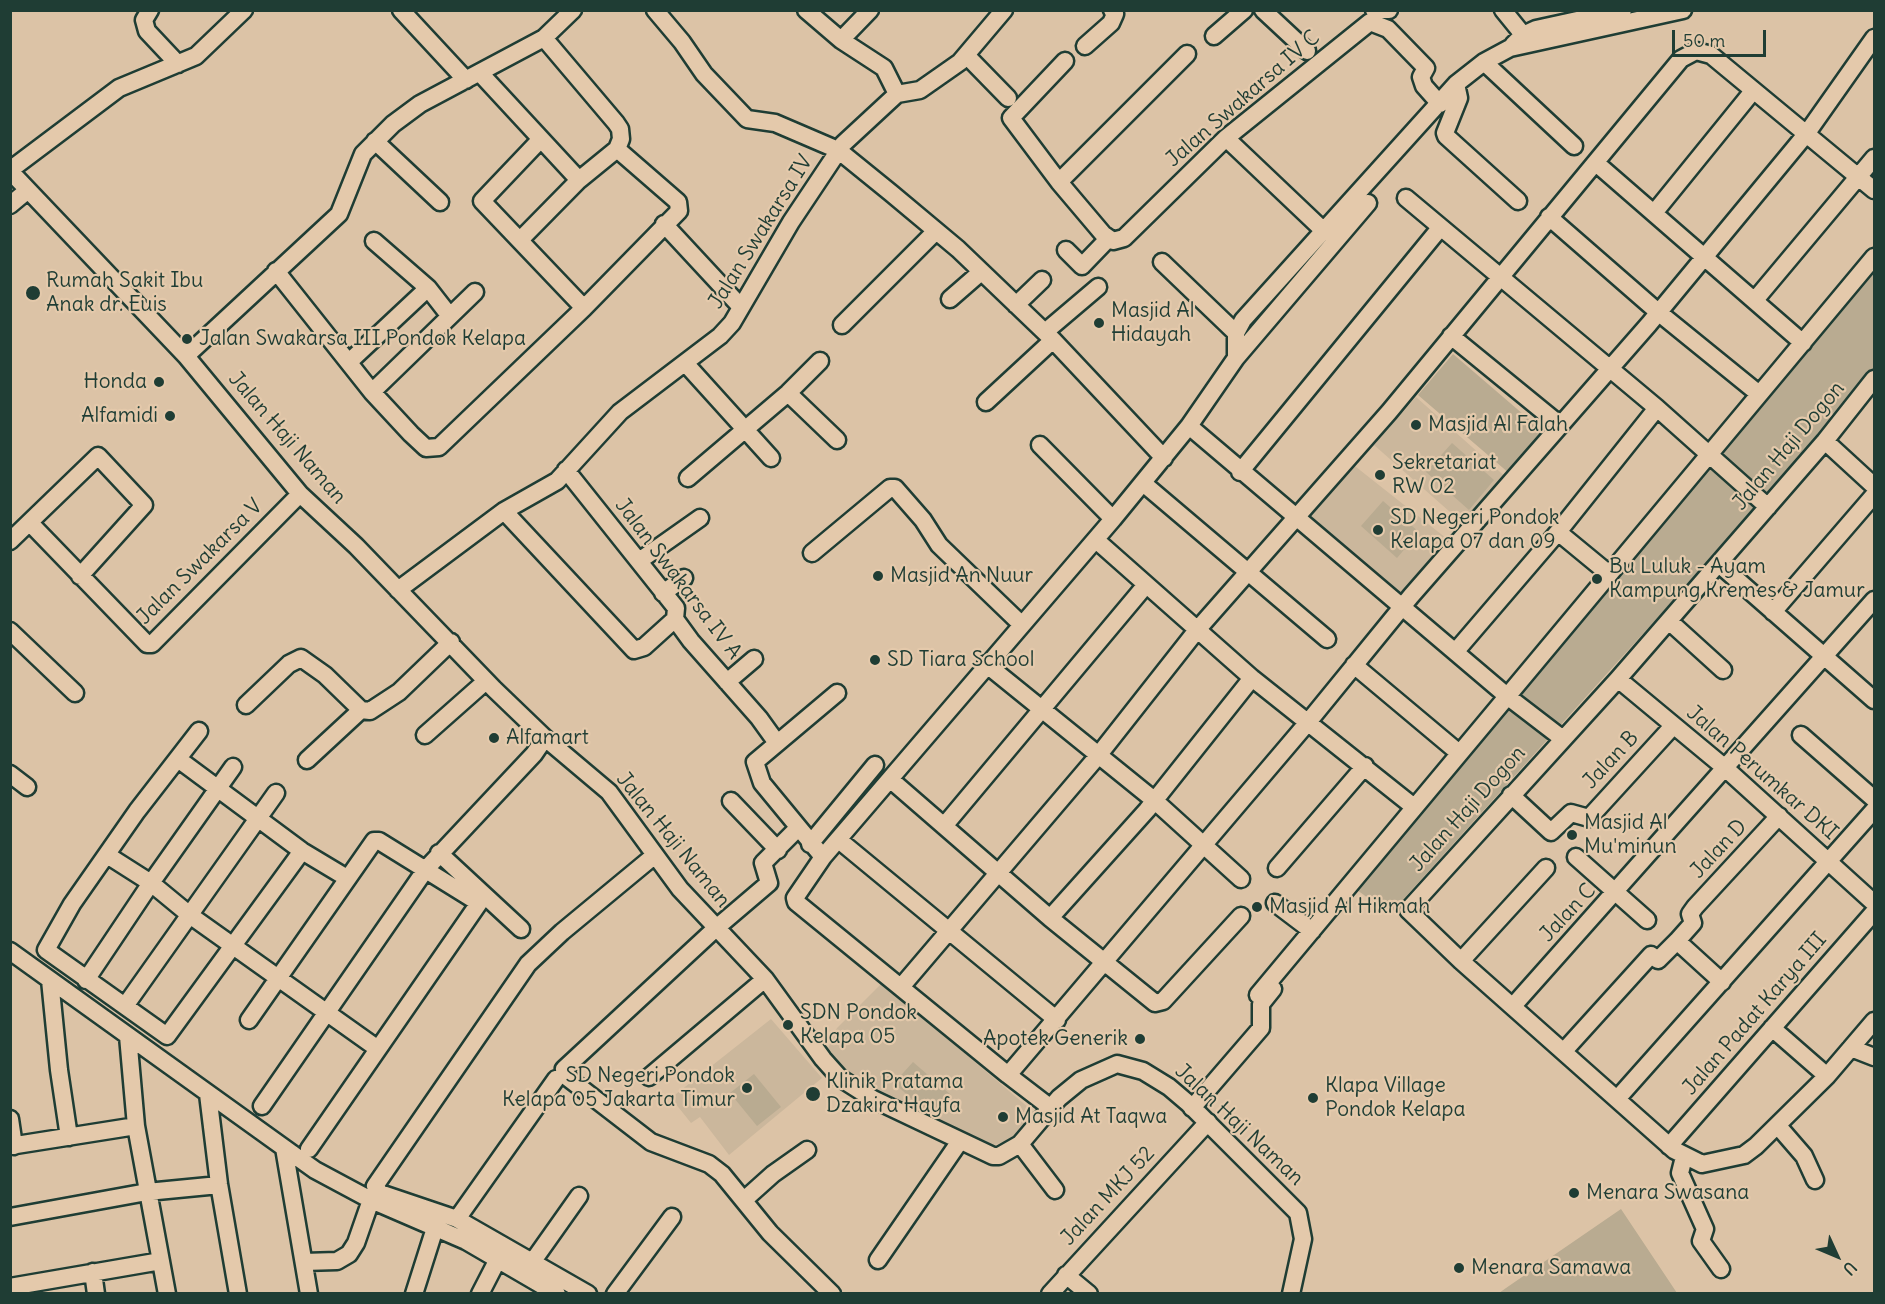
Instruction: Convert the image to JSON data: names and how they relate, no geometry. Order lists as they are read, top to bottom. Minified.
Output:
{"streets":{"street":["Jalan Swakarsa IV C","Jalan Swakarsa IV","Jalan Haji Naman","Jalan Haji Dogon","Jalan Swakarsa V","Jalan Swakarsa IV A","Jalan B","Jalan Perumkar DKI","Jalan D","Jalan C","Jalan Padat Karya III","Jalan MKJ 52"]},"crossings":[["Jalan Swakarsa IV","Jalan Haji Naman"],["Jalan Swakarsa IV","Jalan Swakarsa IV A"],["Jalan Haji Naman","Jalan Swakarsa V"],["Jalan Haji Naman","Jalan MKJ 52"],["Jalan Haji Dogon","Jalan B"],["Jalan Haji Dogon","Jalan Perumkar DKI"],["Jalan Haji Dogon","Jalan C"],["Jalan Haji Dogon","Jalan Padat Karya III"],["Jalan B","Jalan Perumkar DKI"],["Jalan Perumkar DKI","Jalan D"],["Jalan Perumkar DKI","Jalan C"]],"places":["Rumah Sakit Ibu Anak dr. Euis","Masjid Al Hidayah","Jalan Swakarsa III Pondok Kelapa","Honda","Alfamidi","Masjid Al Falah","Sekretariat RW 02","SD Negeri Pondok Kelapa 07 dan 09","Masjid An Nuur","Bu Luluk - Ayam Kampung Kremes & Jamur","SD Tiara School","Alfamart","Masjid Al Mu'minun","Masjid Al Hikmah","SDN Pondok Kelapa 05","Apotek Generik","SD Negeri Pondok Kelapa 05 Jakarta Timur","Klinik Pratama Dzakira Hayfa","Klapa Village Pondok Kelapa","Masjid At Taqwa","Menara Swasana","Menara Samawa"],"scale_bar":"50 m","north":"bottom right"}
